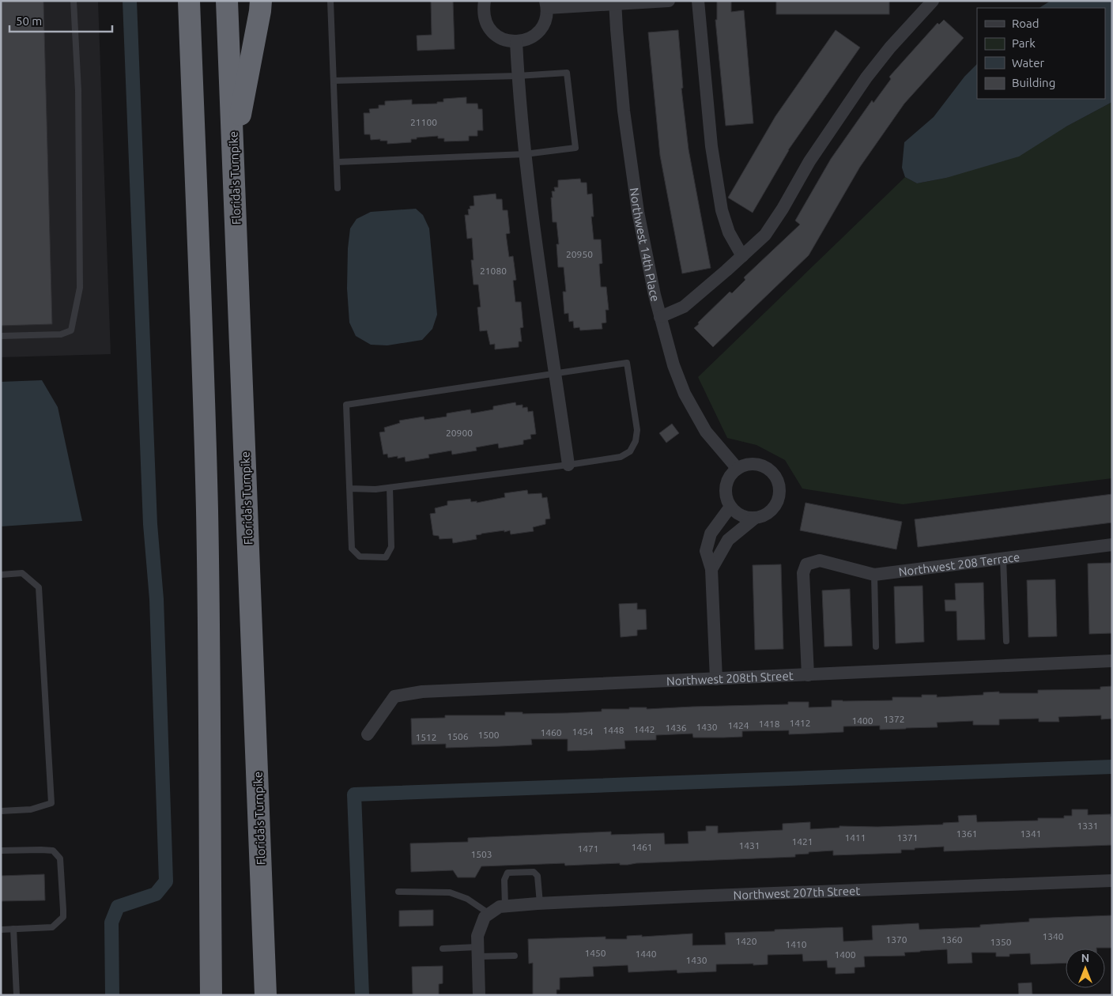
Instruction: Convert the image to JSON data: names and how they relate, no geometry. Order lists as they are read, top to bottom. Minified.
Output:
{"streets":{"highway":["Florida's Turnpike"],"street":["Northwest 14th Place","Northwest 208 Terrace","Northwest 208th Street","Northwest 207th Street"]},"crossings":[["Northwest 208 Terrace","Northwest 208th Street"]],"house_numbers":["21100","20950","21080","20900","1372","1400","1412","1418","1424","1430","1436","1442","1448","1454","1460","1500","1506","1512","1331","1361","1341","1411","1371","1421","1431","1461","1471","1503","1340","1370","1360","1420","1350","1410","1450","1440","1400","1430"],"legend":["Road","Park","Water","Building"],"scale_bar":"50 m","north":"top"}
